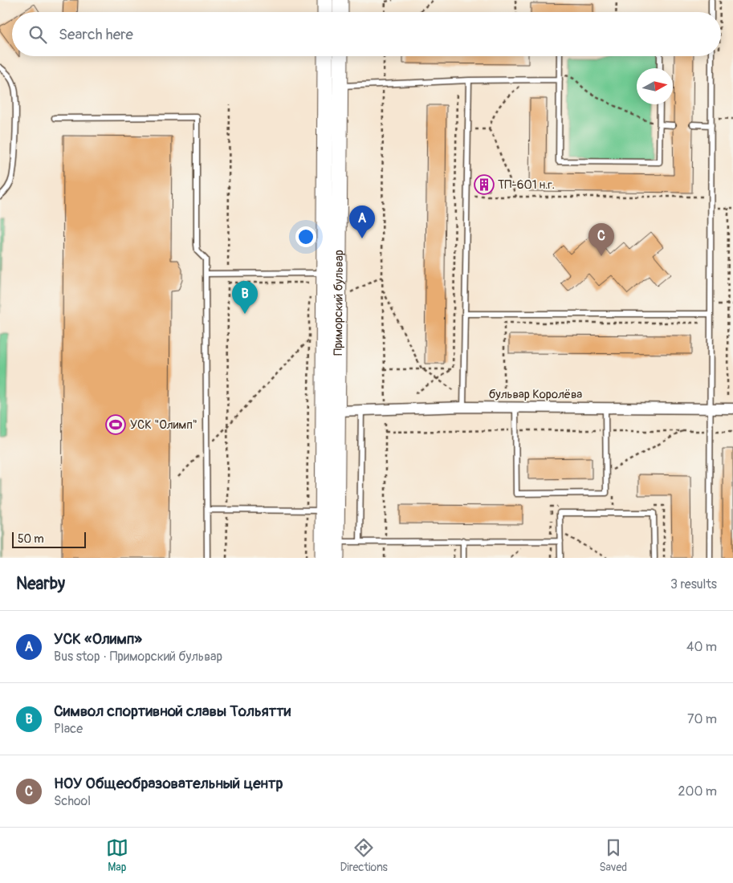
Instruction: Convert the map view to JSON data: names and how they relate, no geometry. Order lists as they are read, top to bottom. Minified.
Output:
{"streets":{"main road":["Приморский бульвар"],"street":["бульвар Королёва"]},"crossings":[["Приморский бульвар","бульвар Королёва"]],"places":{"building":["ТП-601 н.г."],"sports":["УСК \"Олимп\""]},"scale_bar":"50 m","north":"right","page":{"search":"Search here","pins":["A","C","B"],"scale":"50 m","heading":["Nearby","3 results"],"list":[{"mark":"A","name":"УСК «Олимп»","note":"Bus stop · Приморский бульвар","value":"40 m"},{"mark":"B","name":"Символ спортивной славы Тольятти","note":"Place","value":"70 m"},{"mark":"C","name":"НОУ Общеобразовательный центр","note":"School","value":"200 m"}],"nav":["Map","Directions","Saved"]}}
